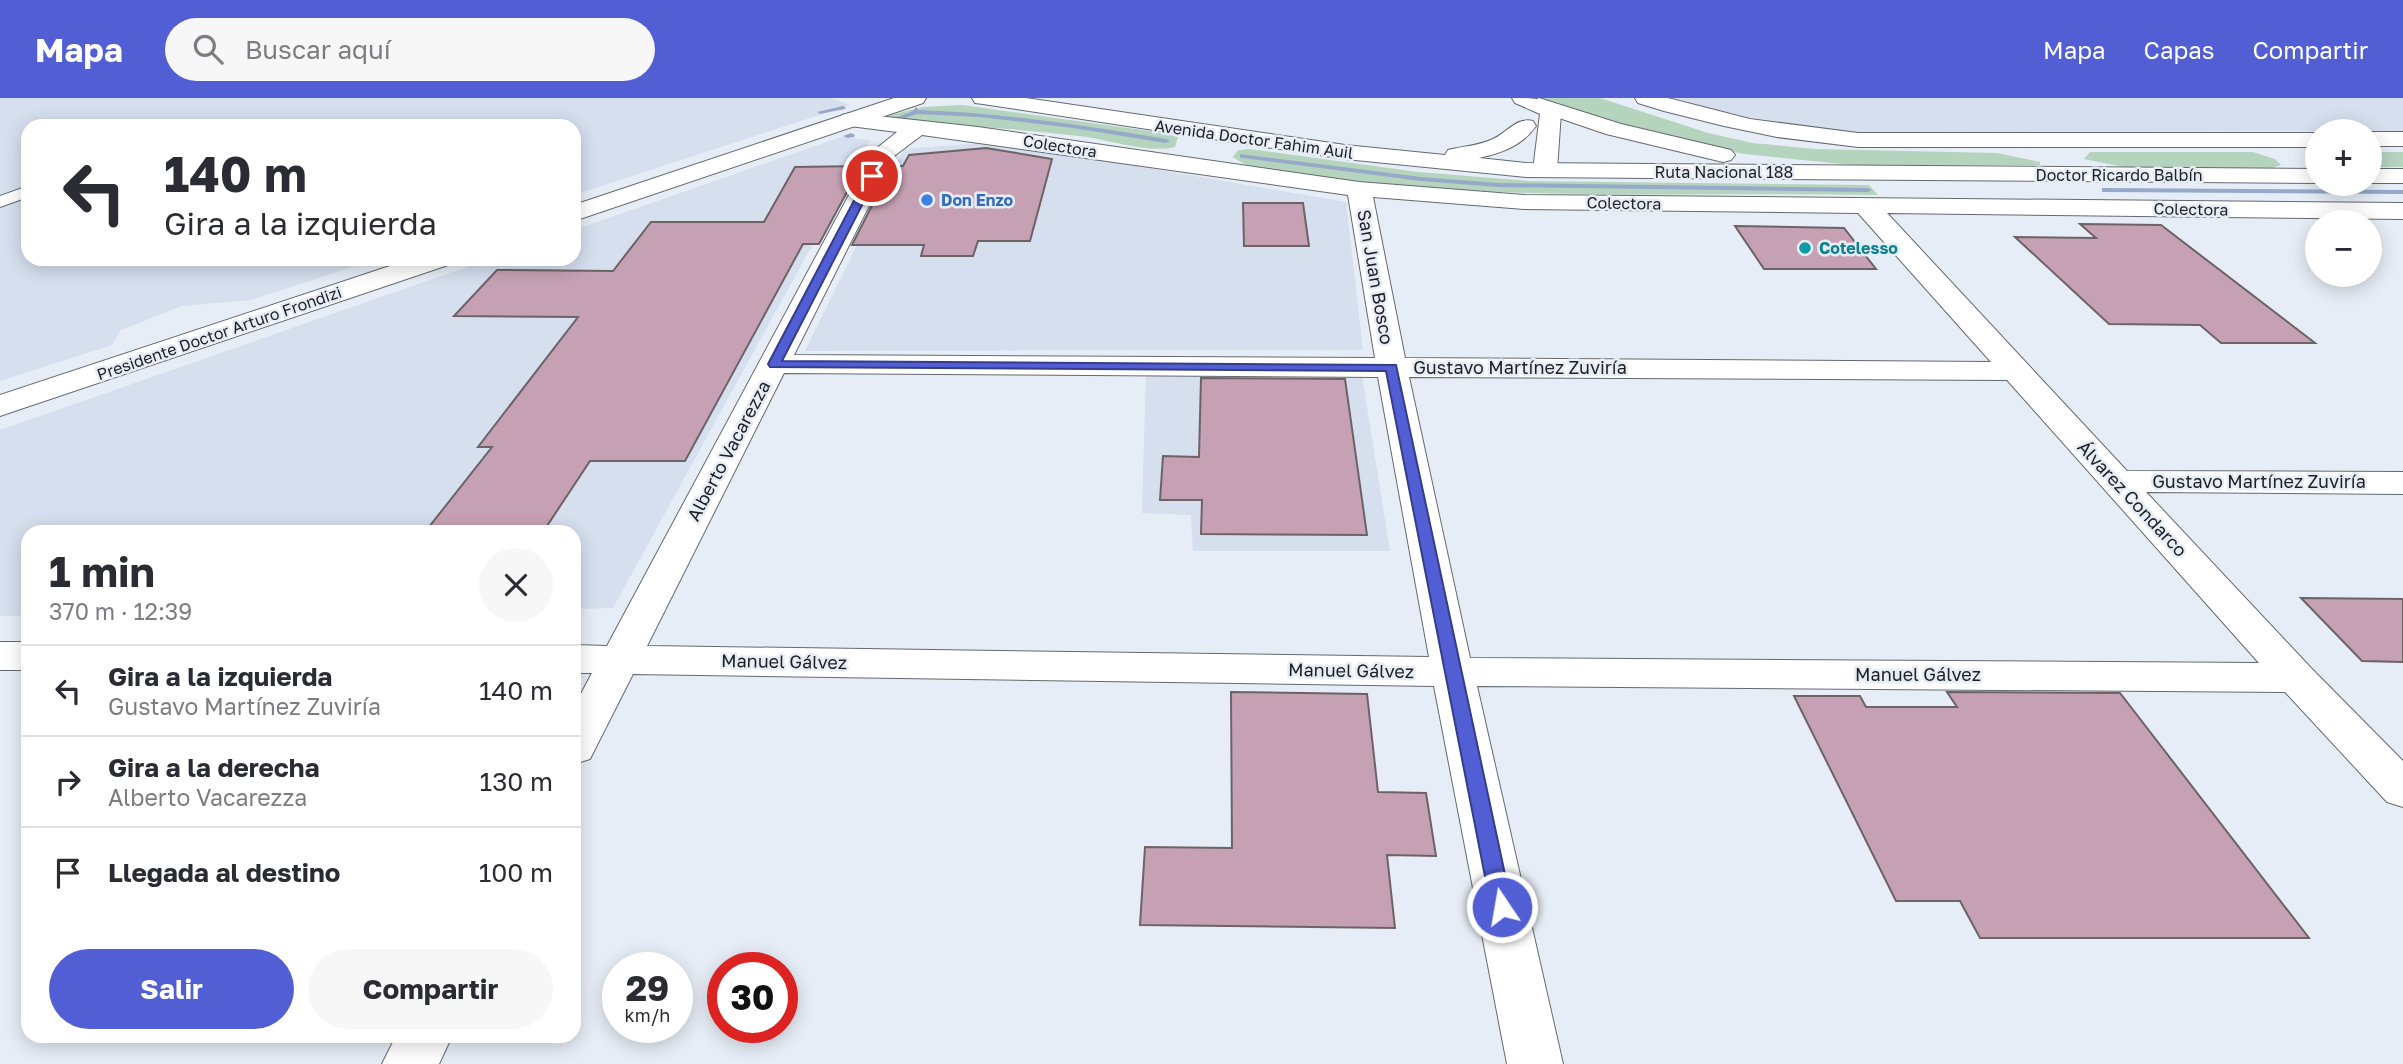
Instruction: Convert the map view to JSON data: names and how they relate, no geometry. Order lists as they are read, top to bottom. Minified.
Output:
{"streets":{"main road":["Avenida Doctor Fahim Auil","Colectora","Ruta Nacional 188","Doctor Ricardo Balbín","San Juan Bosco","Presidente Doctor Arturo Frondizi","Gustavo Martínez Zuviría","Alberto Vacarezza","Álvarez Condarco","Manuel Gálvez"]},"crossings":[["Avenida Doctor Fahim Auil","Ruta Nacional 188"],["Colectora","San Juan Bosco"],["Colectora","Alberto Vacarezza"],["Colectora","Álvarez Condarco"],["Ruta Nacional 188","Doctor Ricardo Balbín"],["San Juan Bosco","Gustavo Martínez Zuviría"],["San Juan Bosco","Manuel Gálvez"],["Gustavo Martínez Zuviría","Alberto Vacarezza"],["Gustavo Martínez Zuviría","Álvarez Condarco"],["Alberto Vacarezza","Manuel Gálvez"],["Álvarez Condarco","Manuel Gálvez"]],"places":["Don Enzo","Cotelesso"],"page":{"header":"Mapa","search":"Buscar aquí","nav":["Mapa","Capas","Compartir"],"map_buttons":["+","−"],"turn":["140 m","Gira a la izquierda"],"heading":["1 min","370 m · 12:39"],"list":[{"name":"Gira a la izquierda","note":"Gustavo Martínez Zuviría","value":"140 m"},{"name":"Gira a la derecha","note":"Alberto Vacarezza","value":"130 m"},{"name":"Llegada al destino","value":"100 m"}],"buttons":["Salir","Compartir"],"speed":"29 km/h","limit":"30"}}
